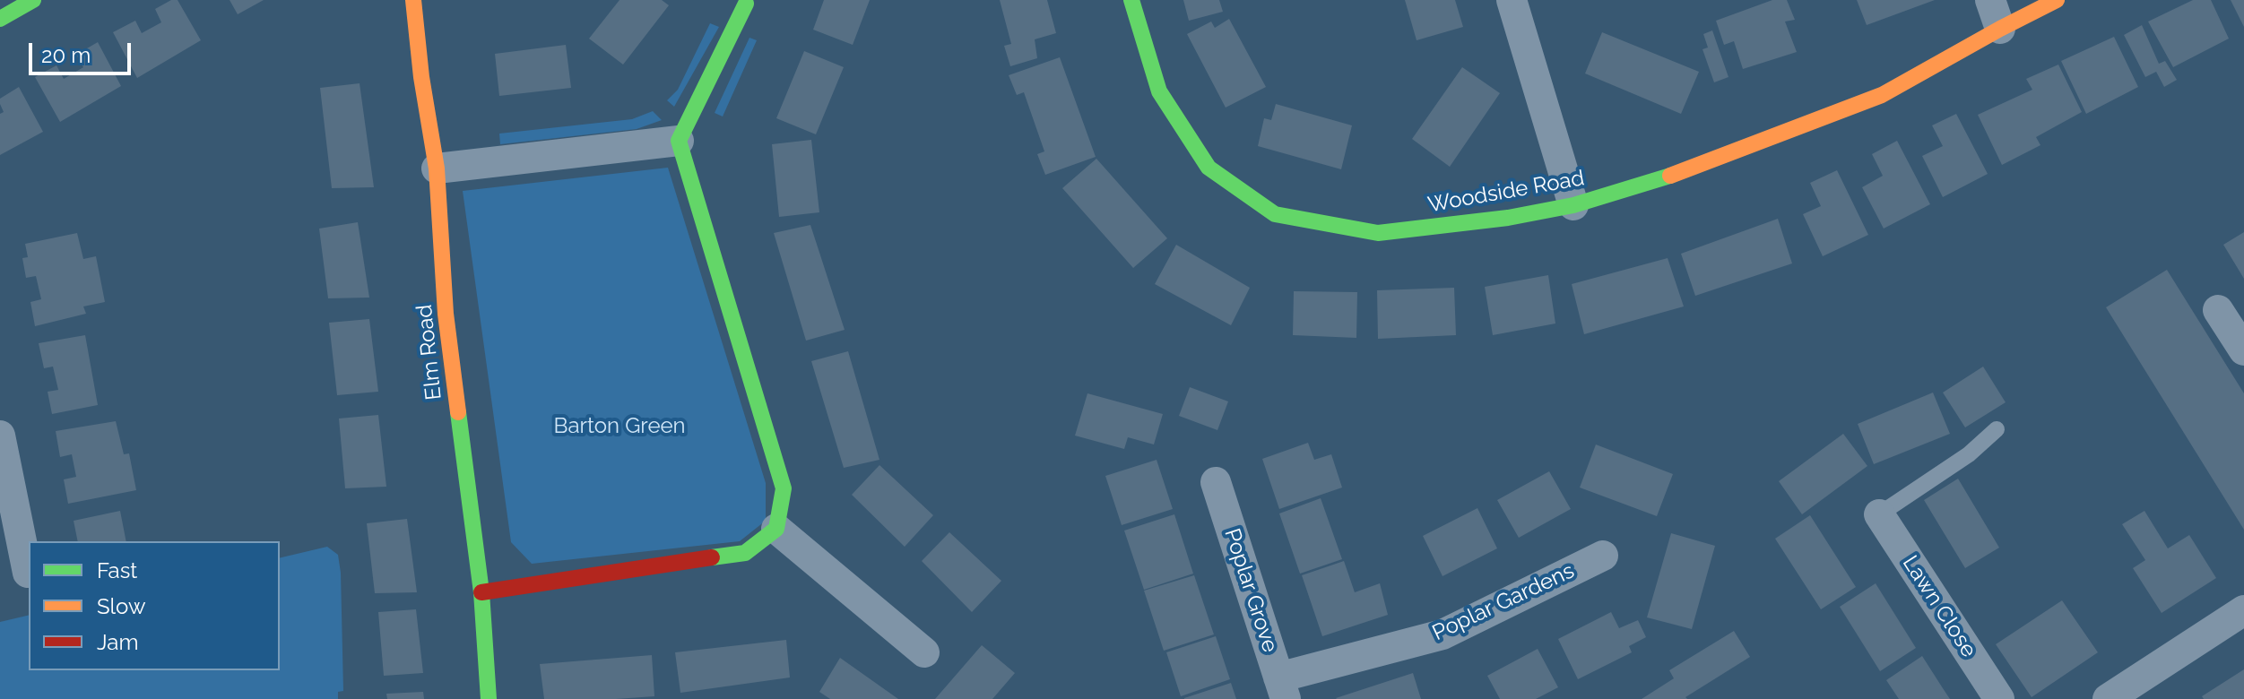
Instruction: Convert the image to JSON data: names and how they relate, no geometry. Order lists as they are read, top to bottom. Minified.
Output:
{"streets":{"street":["Woodside Road","Elm Road","Poplar Grove","Poplar Gardens","Lawn Close"]},"crossings":[["Poplar Grove","Poplar Gardens"]],"parks":["Barton Green"],"legend":["Fast","Slow","Jam"],"scale_bar":"20 m"}
